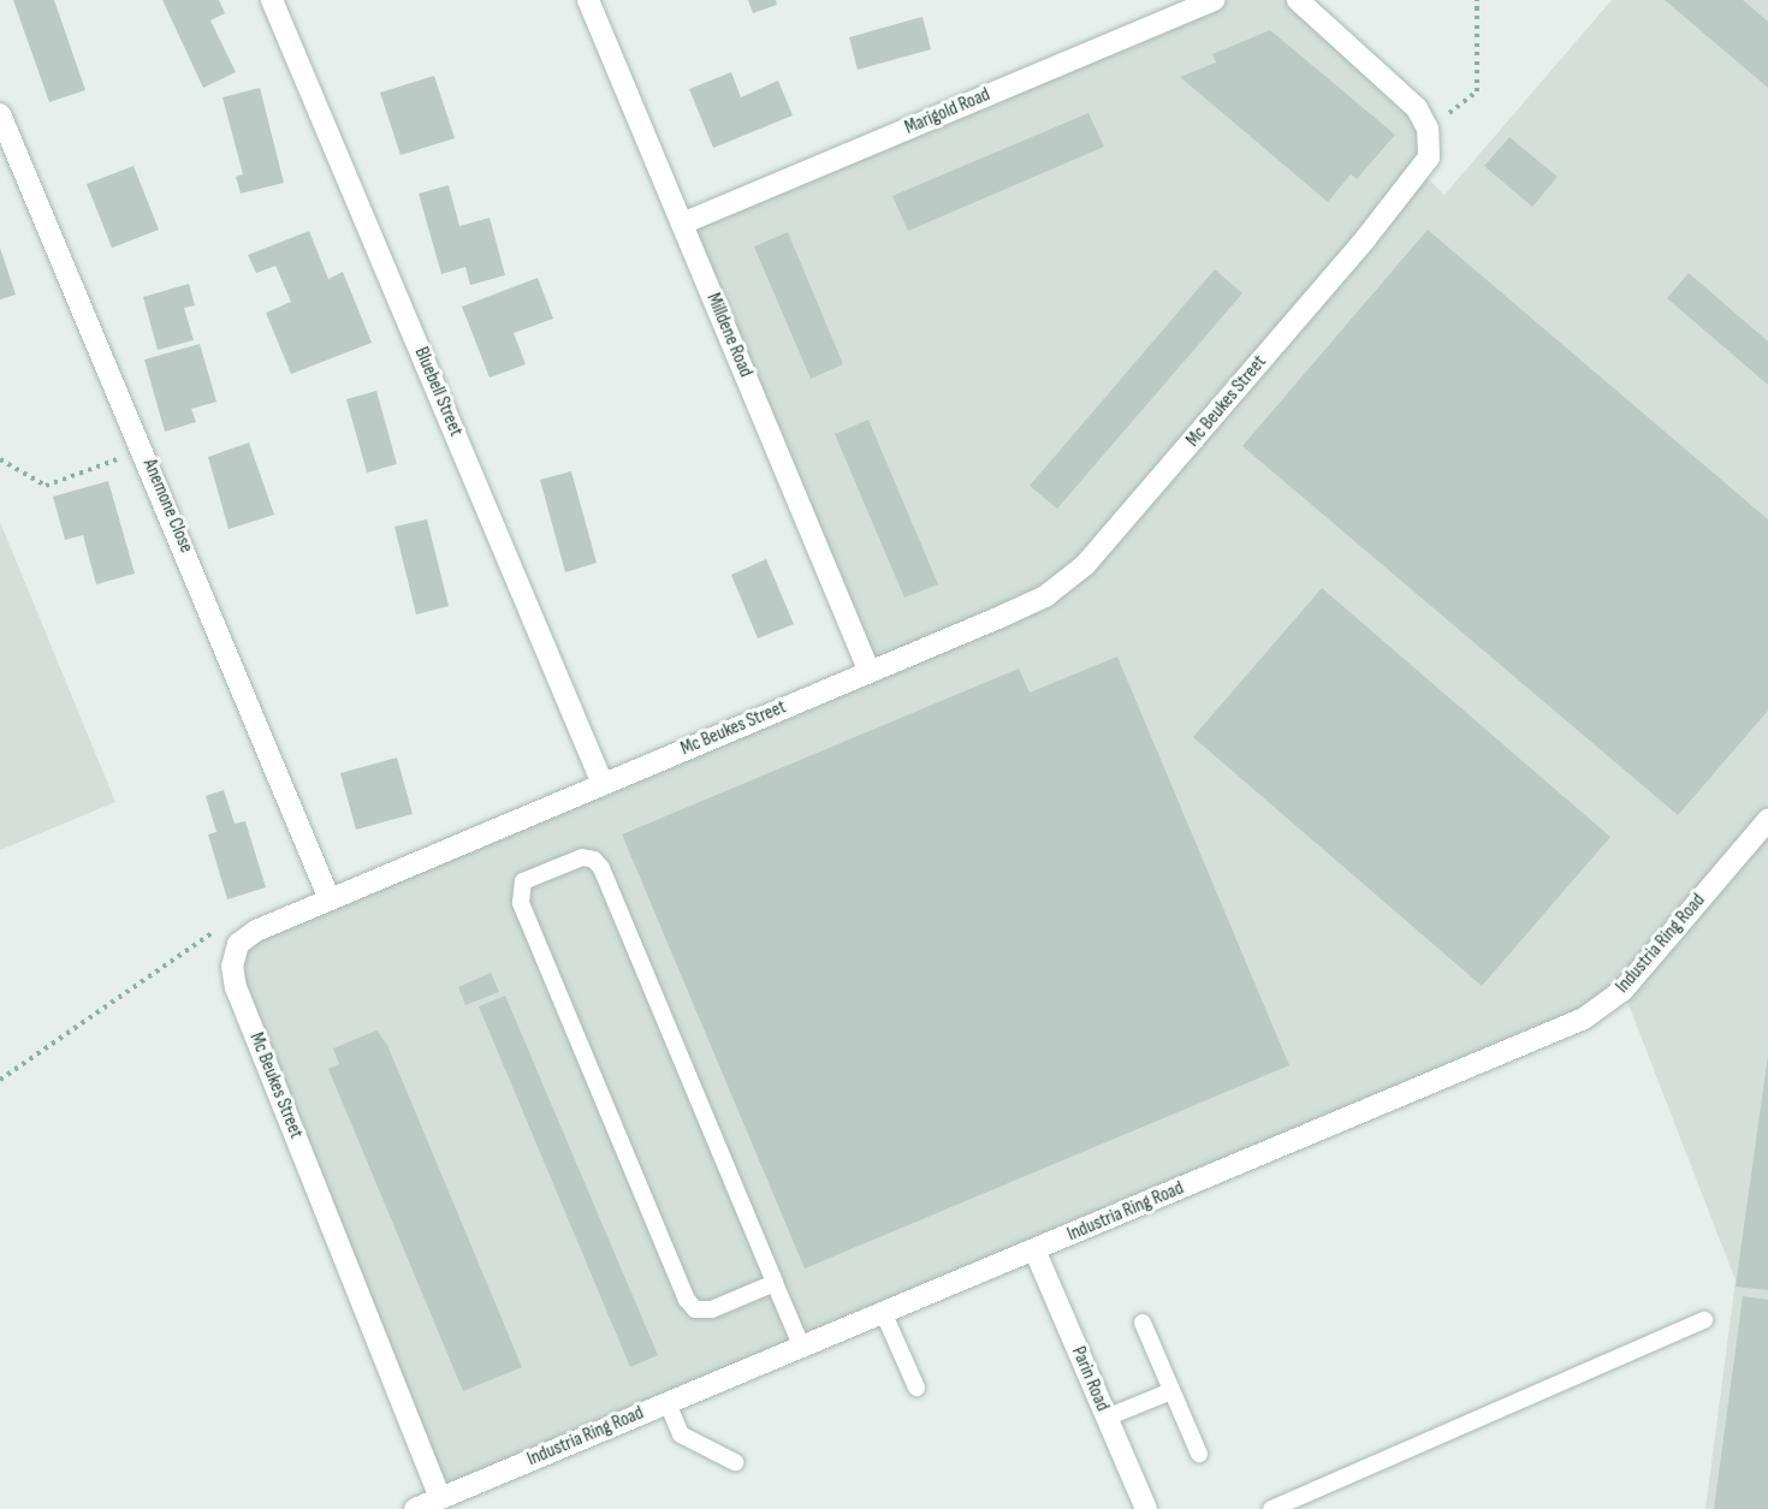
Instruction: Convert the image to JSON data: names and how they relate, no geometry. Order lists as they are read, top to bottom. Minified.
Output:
{"streets":{"street":["Marigold Road","Milldene Road","Bluebell Street","Mc Beukes Street","Anemone Close","Industria Ring Road","Parin Road"]},"crossings":[["Marigold Road","Milldene Road"],["Milldene Road","Mc Beukes Street"],["Bluebell Street","Mc Beukes Street"],["Mc Beukes Street","Anemone Close"],["Mc Beukes Street","Industria Ring Road"],["Industria Ring Road","Parin Road"]]}
